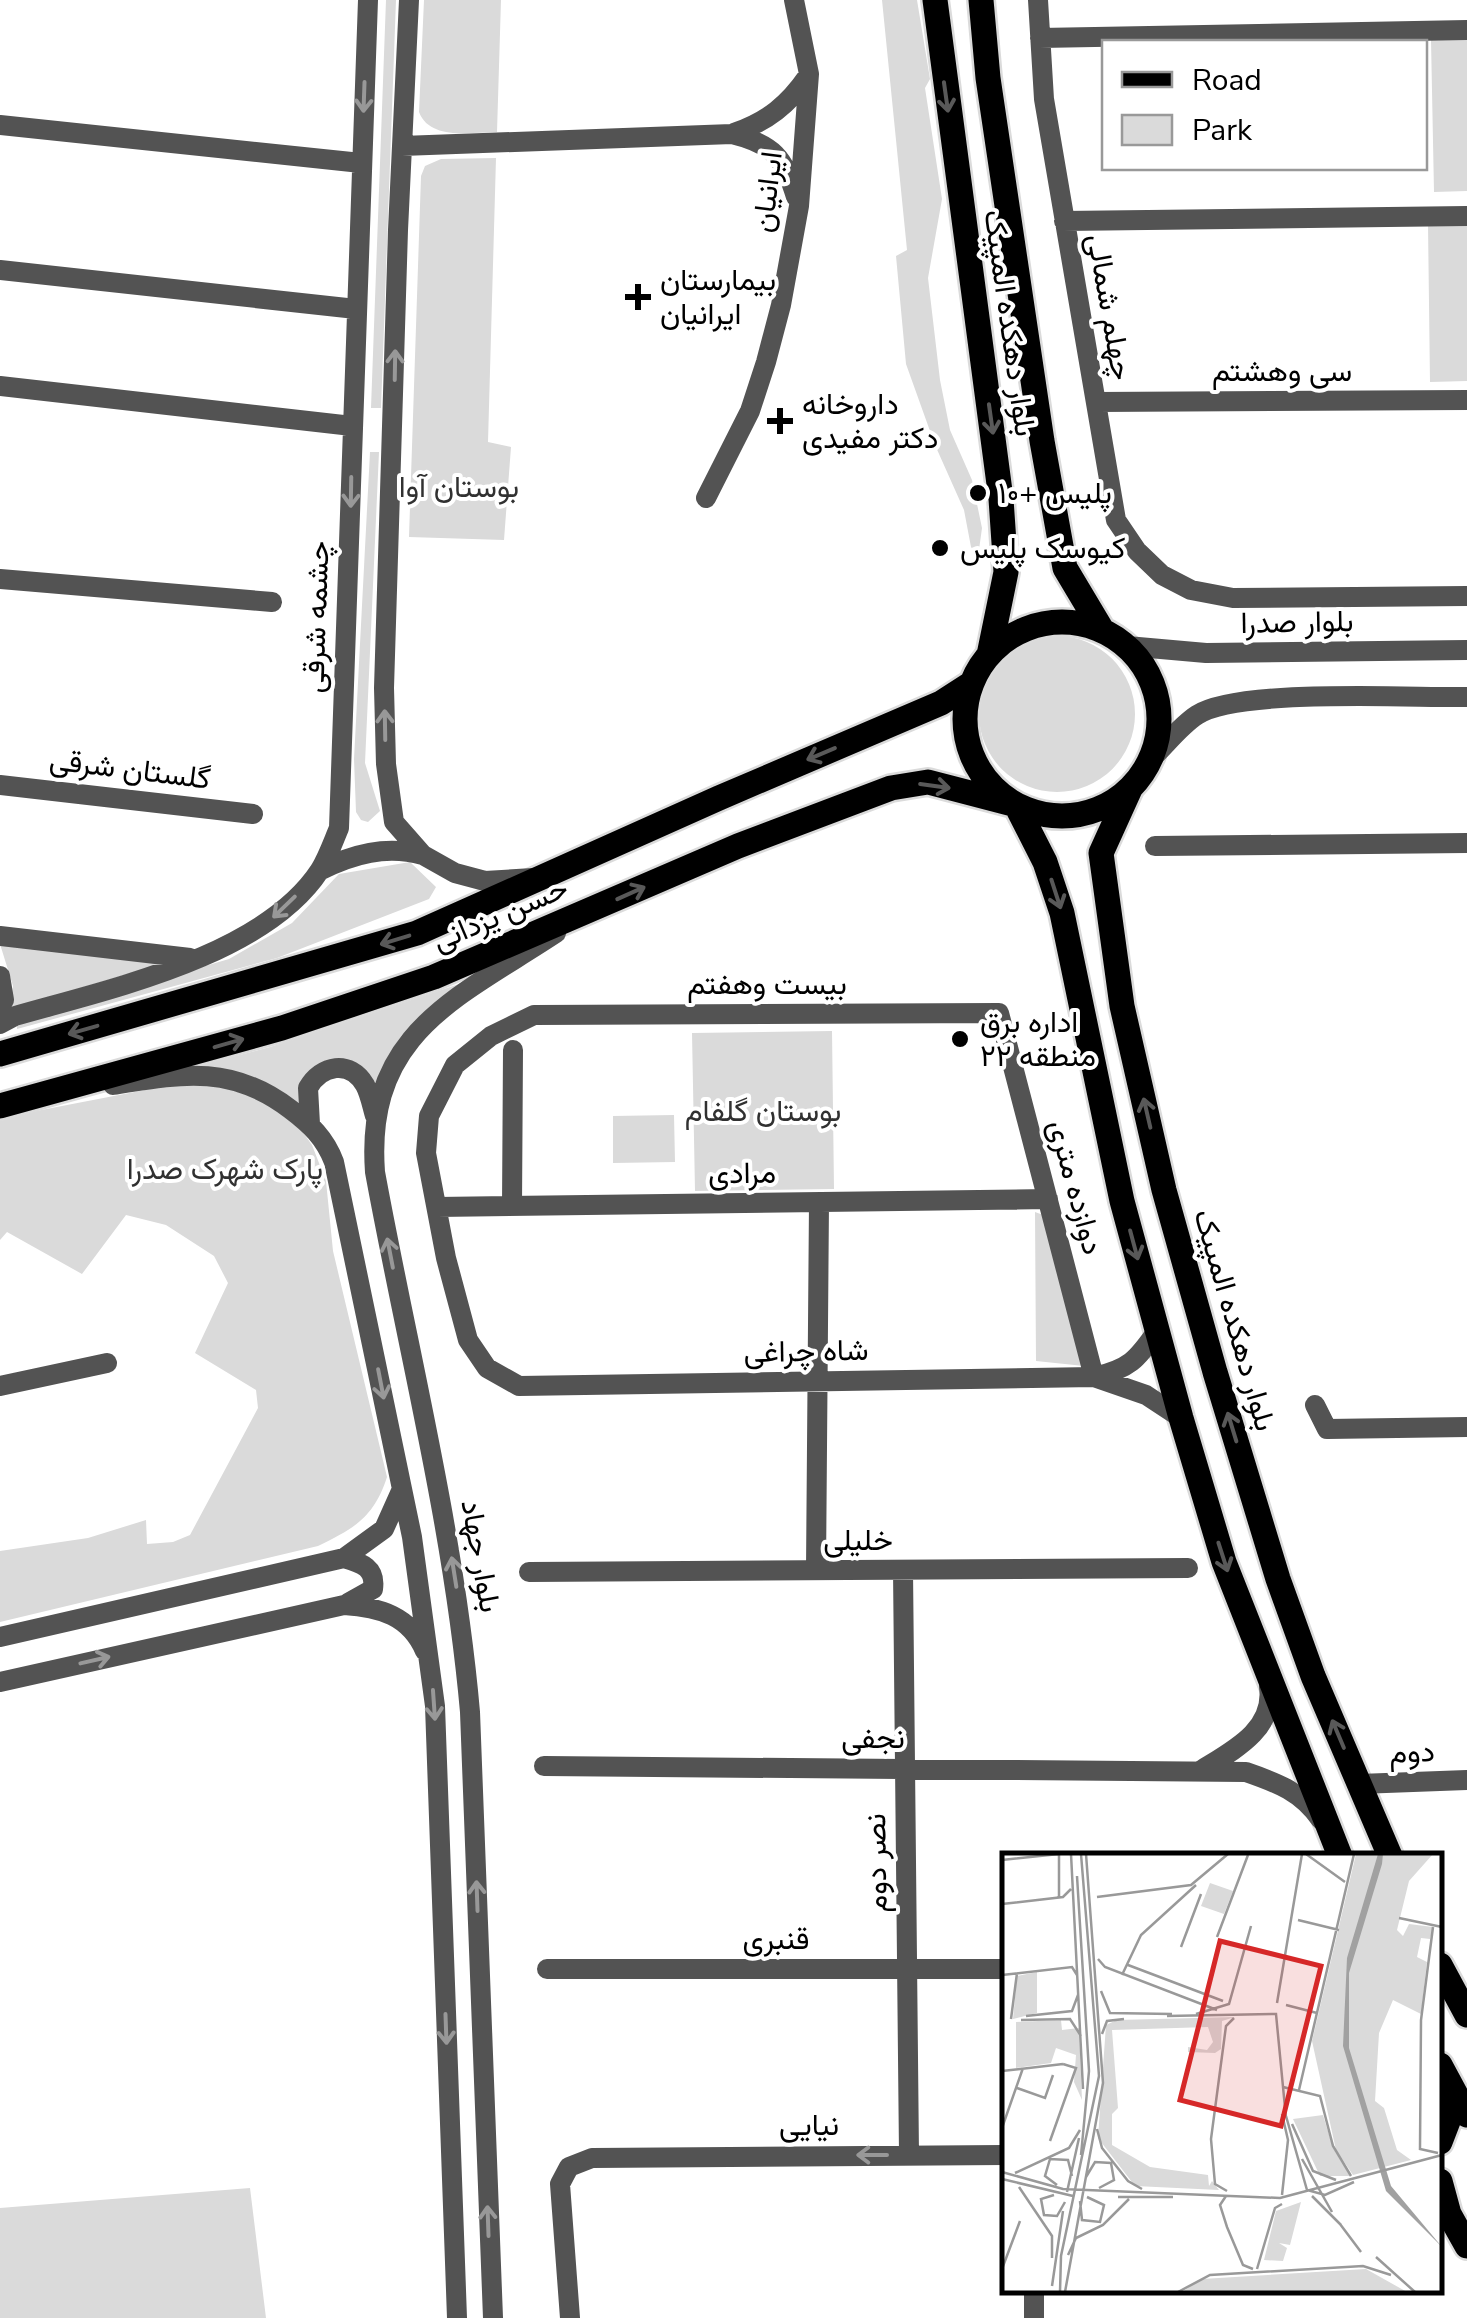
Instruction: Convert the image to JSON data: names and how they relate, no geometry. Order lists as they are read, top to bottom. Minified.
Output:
{"streets":{"main road":["بلوار دهکده المپیک","حسن یزدانی"],"street":["ایرانیان","چهلم شمالی","سی وهشتم","چشمه شرقی","بلوار صدرا","گلستان شرقی","بیست وهفتم","مرادی","دوازده متری","شاه چراغی","خلیلی","بلوار جهاد","نجفی","دوم","نصر دوم","قنبری","نیایی"]},"crossings":[["چهلم شمالی","سی وهشتم"],["بلوار دهکده المپیک","بلوار صدرا"],["بلوار دهکده المپیک","حسن یزدانی"],["بلوار دهکده المپیک","دوم"],["بلوار صدرا","حسن یزدانی"],["حسن یزدانی","بلوار جهاد"],["بیست وهفتم","مرادی"],["بیست وهفتم","دوازده متری"],["بیست وهفتم","شاه چراغی"],["مرادی","دوازده متری"],["مرادی","شاه چراغی"],["دوازده متری","شاه چراغی"],["خلیلی","نصر دوم"],["نجفی","نصر دوم"],["نصر دوم","قنبری"],["نصر دوم","نیایی"]],"parks":["بوستان آوا","بوستان گلفام","پارک شهرک صدرا"],"places":{"health":["بیمارستان ایرانیان","داروخانه دکتر مفیدی"],"other":["پلیس +۱۰","کیوسک پلیس","اداره برق منطقه ۲۲"]},"legend":["Road","Park"]}
